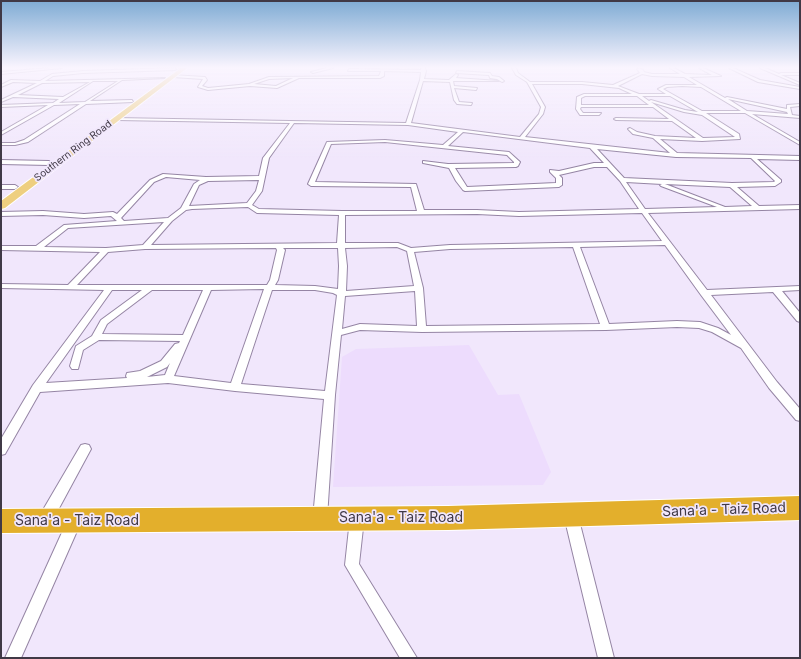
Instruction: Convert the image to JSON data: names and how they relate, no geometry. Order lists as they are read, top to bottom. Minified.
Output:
{"streets":{"highway":["Sana'a - Taiz Road"],"main road":["Southern Ring Road"]}}
